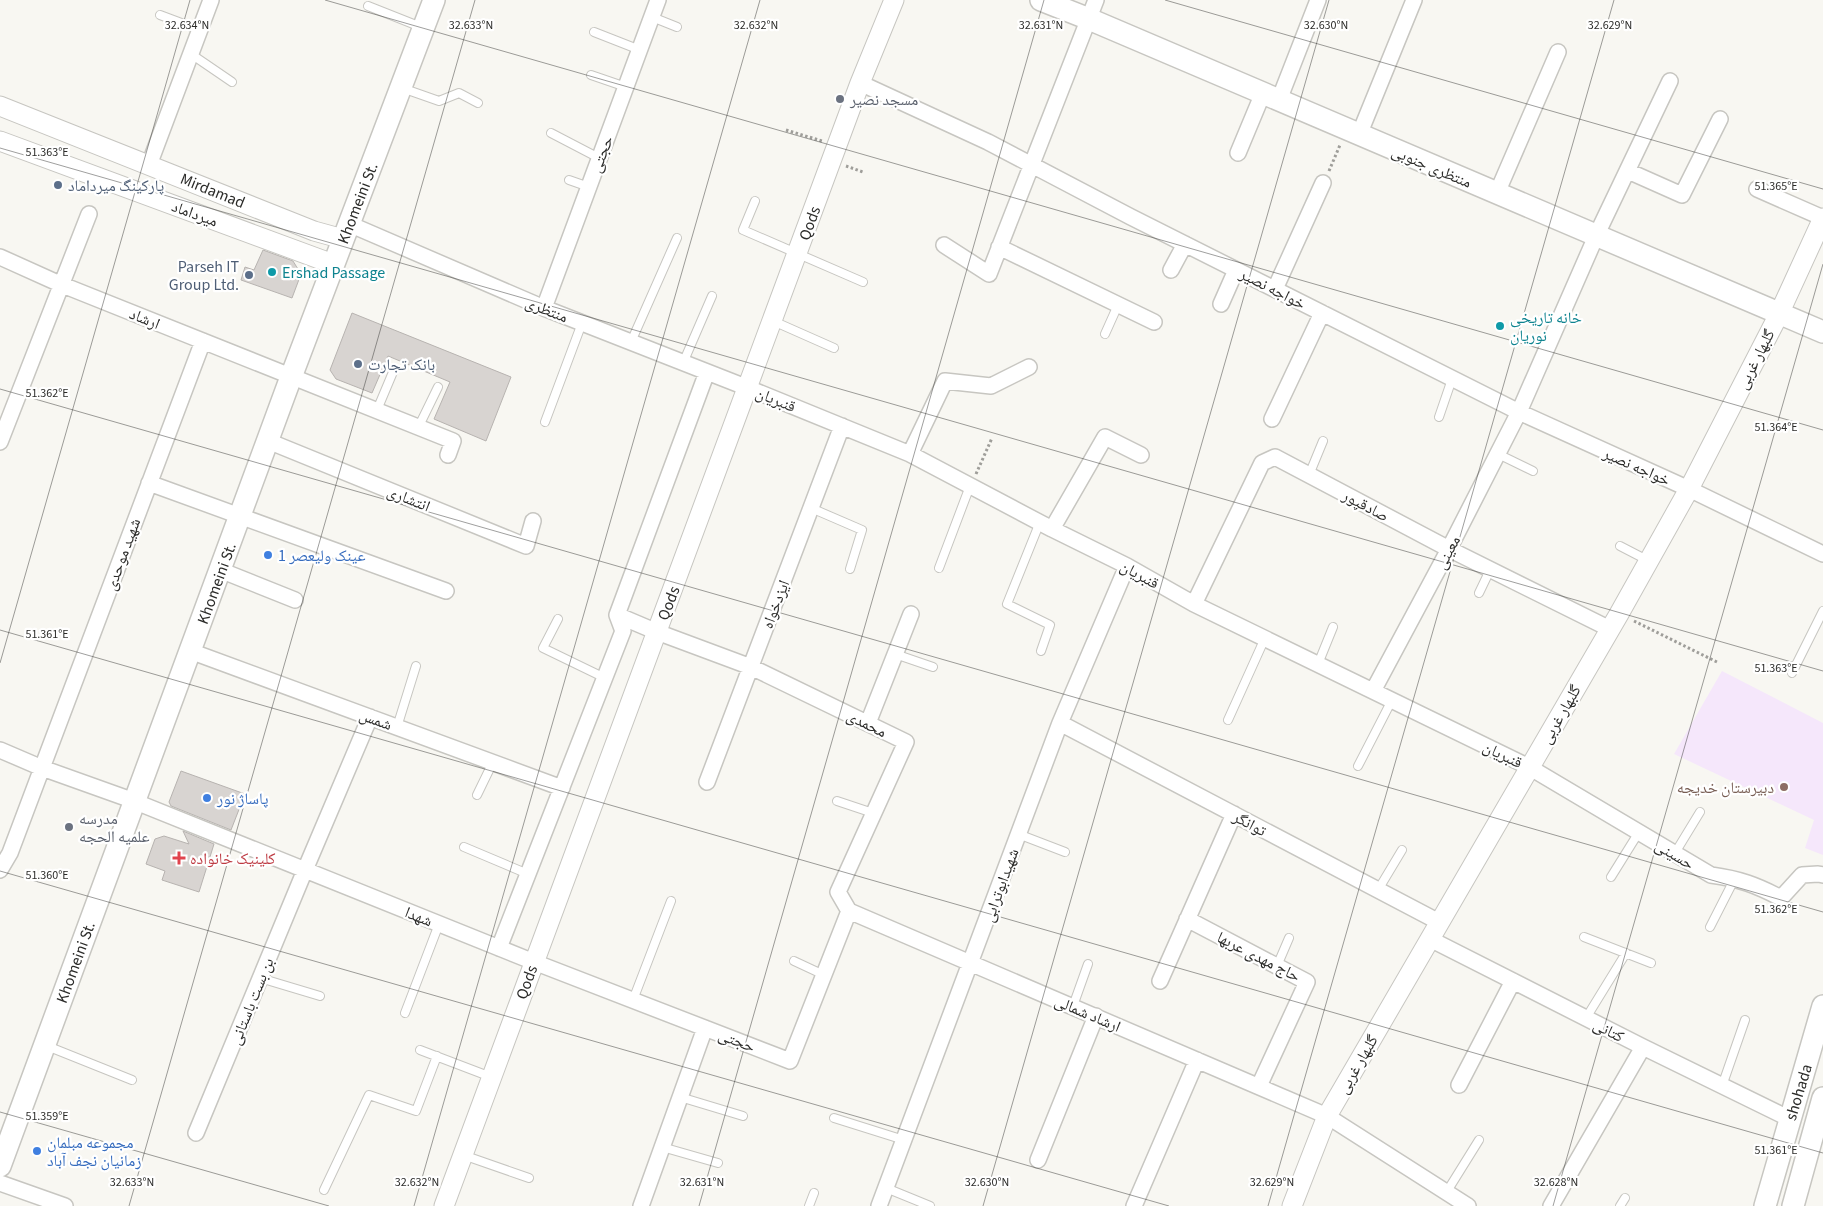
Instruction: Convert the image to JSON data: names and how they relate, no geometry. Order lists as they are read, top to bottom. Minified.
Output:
{"streets":{"main road":["منتظری جنوبی","Khomeini St.","shohada"],"street":["حجتی","Mirdamad","میرداماد","Qods","خواجه نصیر","منتظری","ارشاد","گلبهار غربی","قنبریان","انتشاری","صادقپور","معینی","شهید موحدی","ایزدخواه","شمس","محمدی","توانگر","حسینی","شهیدابوترابی","شهدا","حاج مهدی عربها","بن بست باستانی","ارشاد شمالی","کتانی"]},"crossings":[["حجتی","Qods"],["حجتی","منتظری"],["حجتی","محمدی"],["حجتی","شهدا"],["حجتی","ارشاد شمالی"],["منتظری جنوبی","گلبهار غربی"],["Mirdamad","Khomeini St."],["Mirdamad","منتظری"],["Khomeini St.","میرداماد"],["Khomeini St.","منتظری"],["Khomeini St.","ارشاد"],["Khomeini St.","انتشاری"],["Khomeini St.","شمس"],["Khomeini St.","شهدا"],["Qods","خواجه نصیر"],["Qods","منتظری"],["Qods","قنبریان"],["Qods","محمدی"],["Qods","شهدا"],["خواجه نصیر","گلبهار غربی"],["خواجه نصیر","معینی"],["منتظری","قنبریان"],["ارشاد","شهید موحدی"],["گلبهار غربی","قنبریان"],["گلبهار غربی","صادقپور"],["گلبهار غربی","توانگر"],["گلبهار غربی","حسینی"],["گلبهار غربی","ارشاد شمالی"],["گلبهار غربی","کتانی"],["قنبریان","صادقپور"],["قنبریان","معینی"],["قنبریان","ایزدخواه"],["قنبریان","حسینی"],["قنبریان","شهیدابوترابی"],["صادقپور","معینی"],["شهید موحدی","شهدا"],["ایزدخواه","محمدی"],["محمدی","ارشاد شمالی"],["توانگر","شهیدابوترابی"],["شهیدابوترابی","ارشاد شمالی"],["شهدا","بن بست باستانی"],["حاج مهدی عربها","ارشاد شمالی"],["کتانی","shohada"]],"places":{"other":["مسجد نصیر","پارکینگ میرداماد","Ershad Passage","Parseh IT Group Ltd.","خانه تاریخی نوریان","بانک تجارت","عینک ولیعصر 1","دبیرستان خدیجه","پاساژ نور","مدرسه علمیه الحجه","مجموعه مبلمان زمانیان نجف آباد"],"health":["کلینیک خانواده"]},"coordinates":["32.634°N","32.633°N","32.632°N","32.631°N","32.630°N","32.629°N","51.363°E","51.365°E","51.362°E","51.364°E","51.361°E","51.360°E","51.359°E","32.628°N"]}
